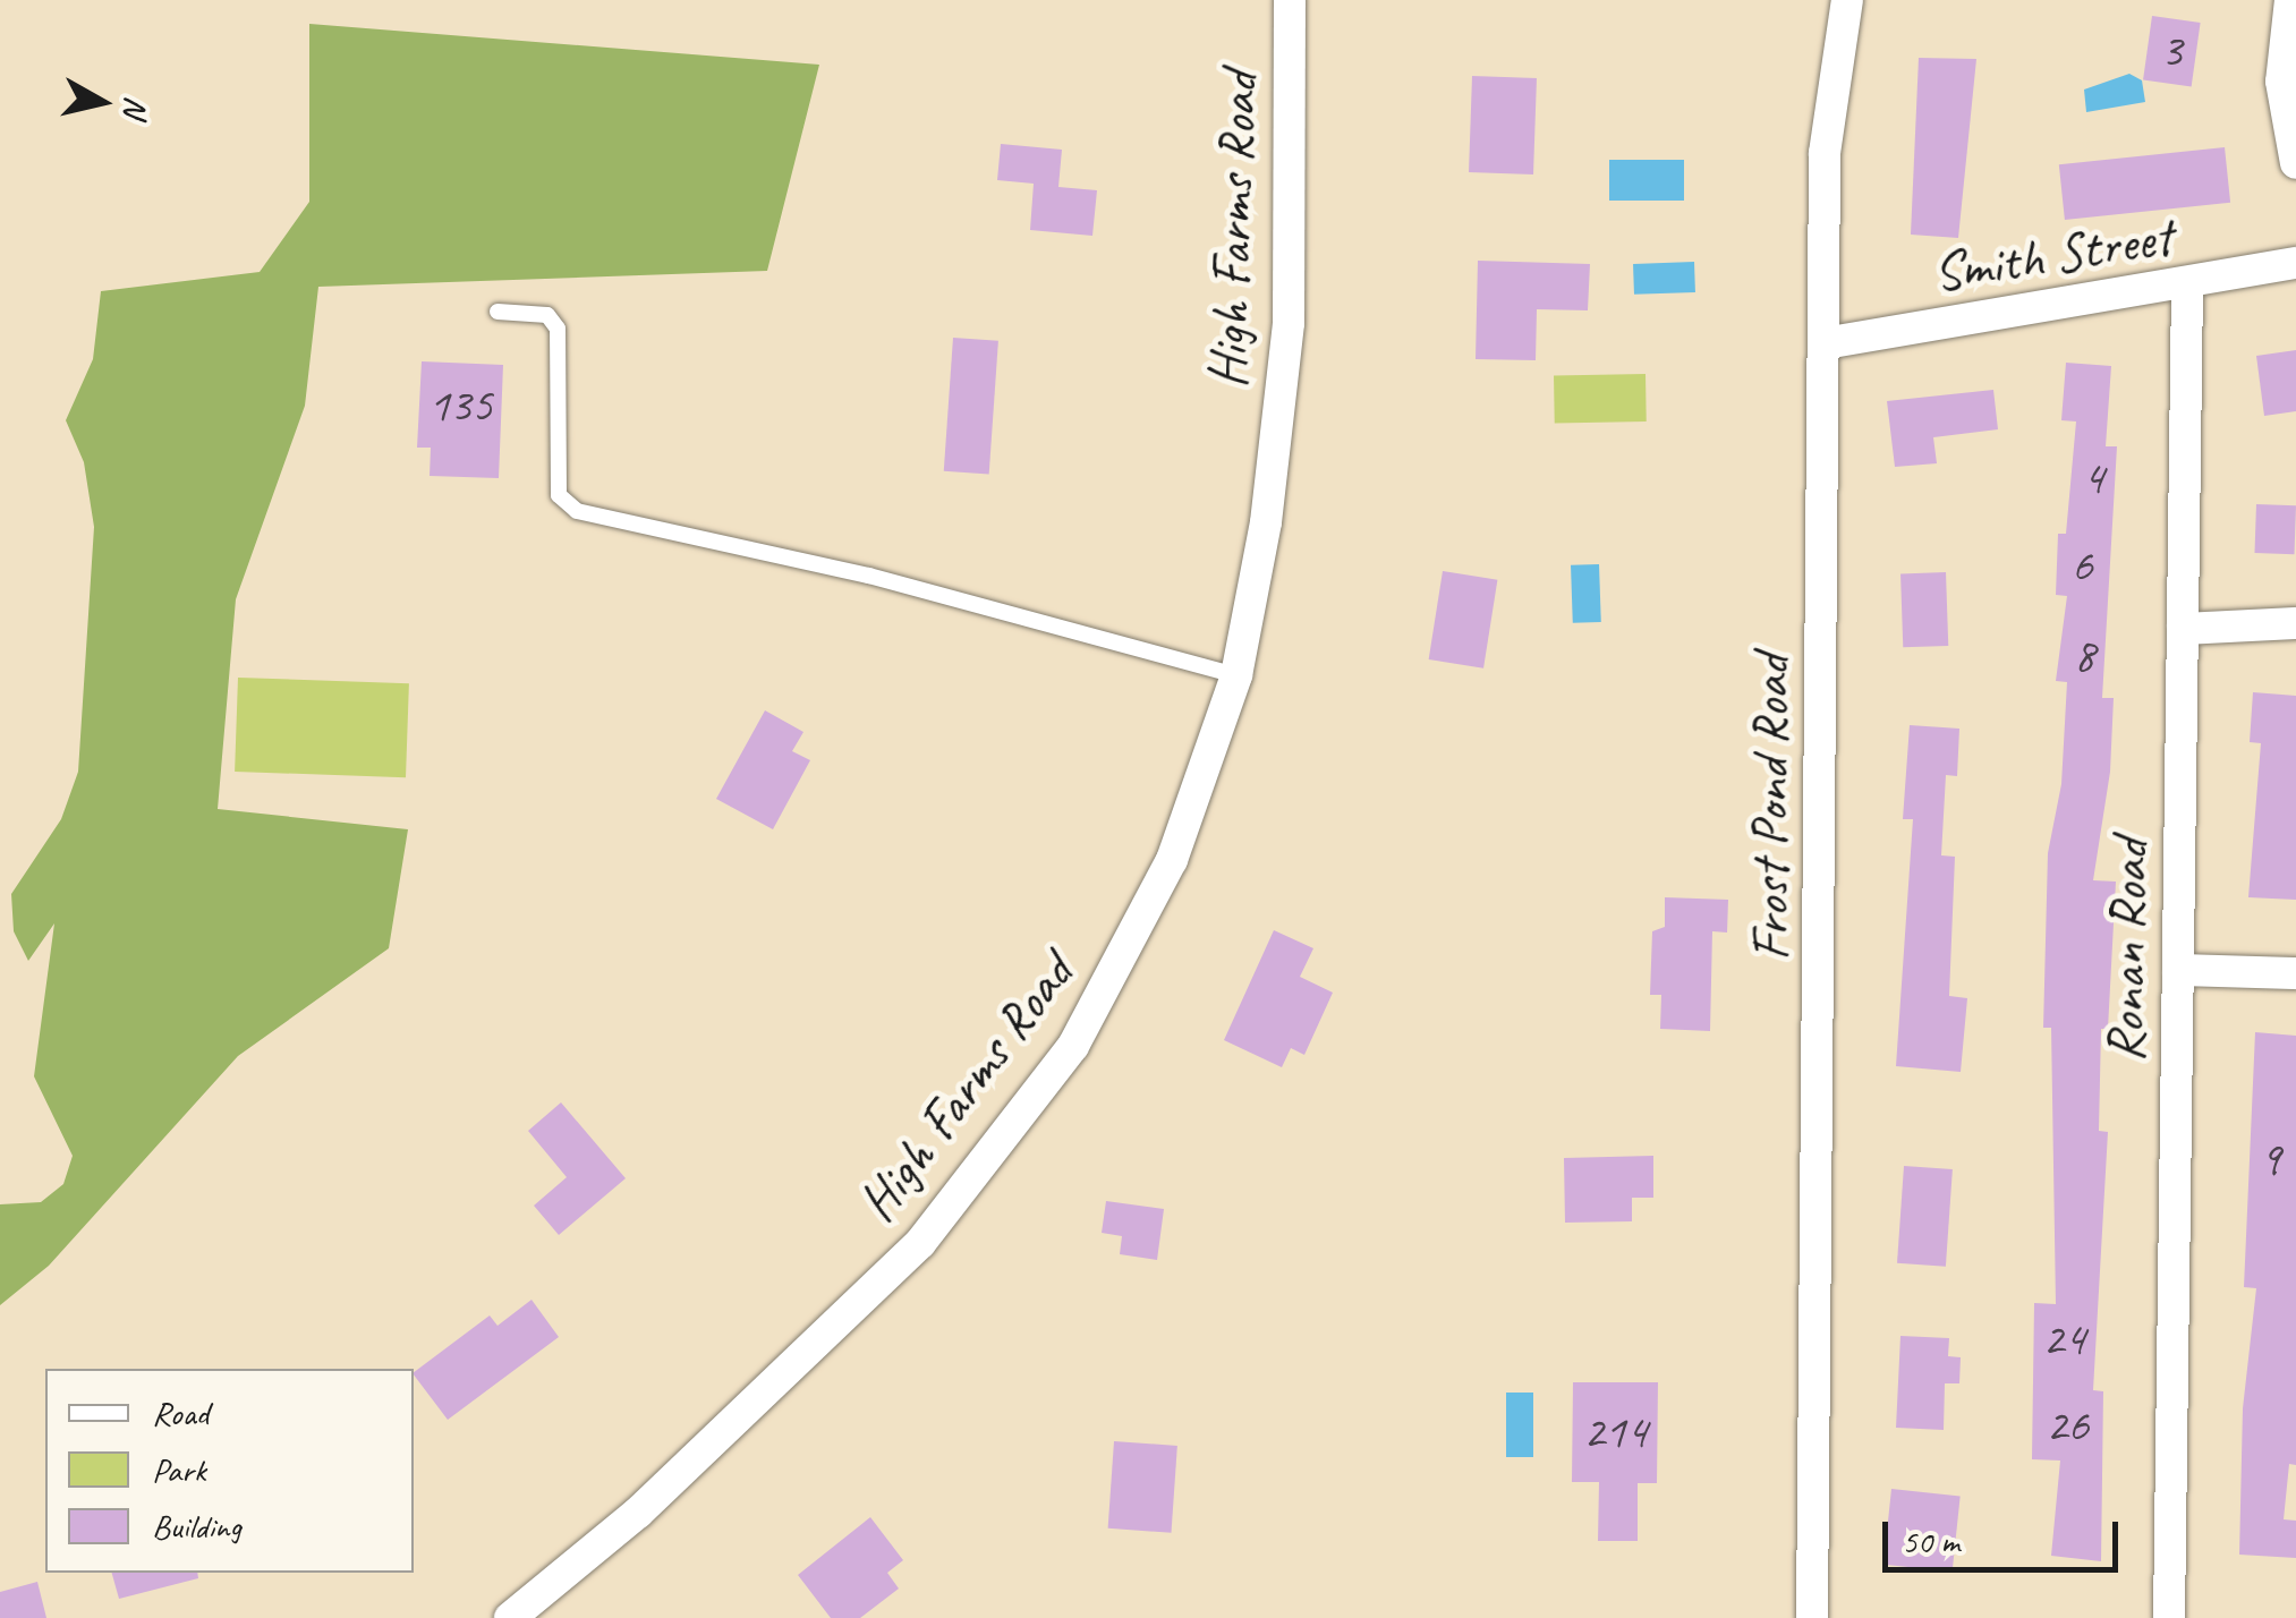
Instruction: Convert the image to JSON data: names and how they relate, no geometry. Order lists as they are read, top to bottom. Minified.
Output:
{"streets":{"street":["High Farms Road","Smith Street","Frost Pond Road","Ronan Road"]},"crossings":[["Smith Street","Frost Pond Road"],["Smith Street","Ronan Road"]],"house_numbers":["3","135","4","6","8","9","24","26","214"],"legend":["Road","Park","Building"],"scale_bar":"50 m","north":"right"}
